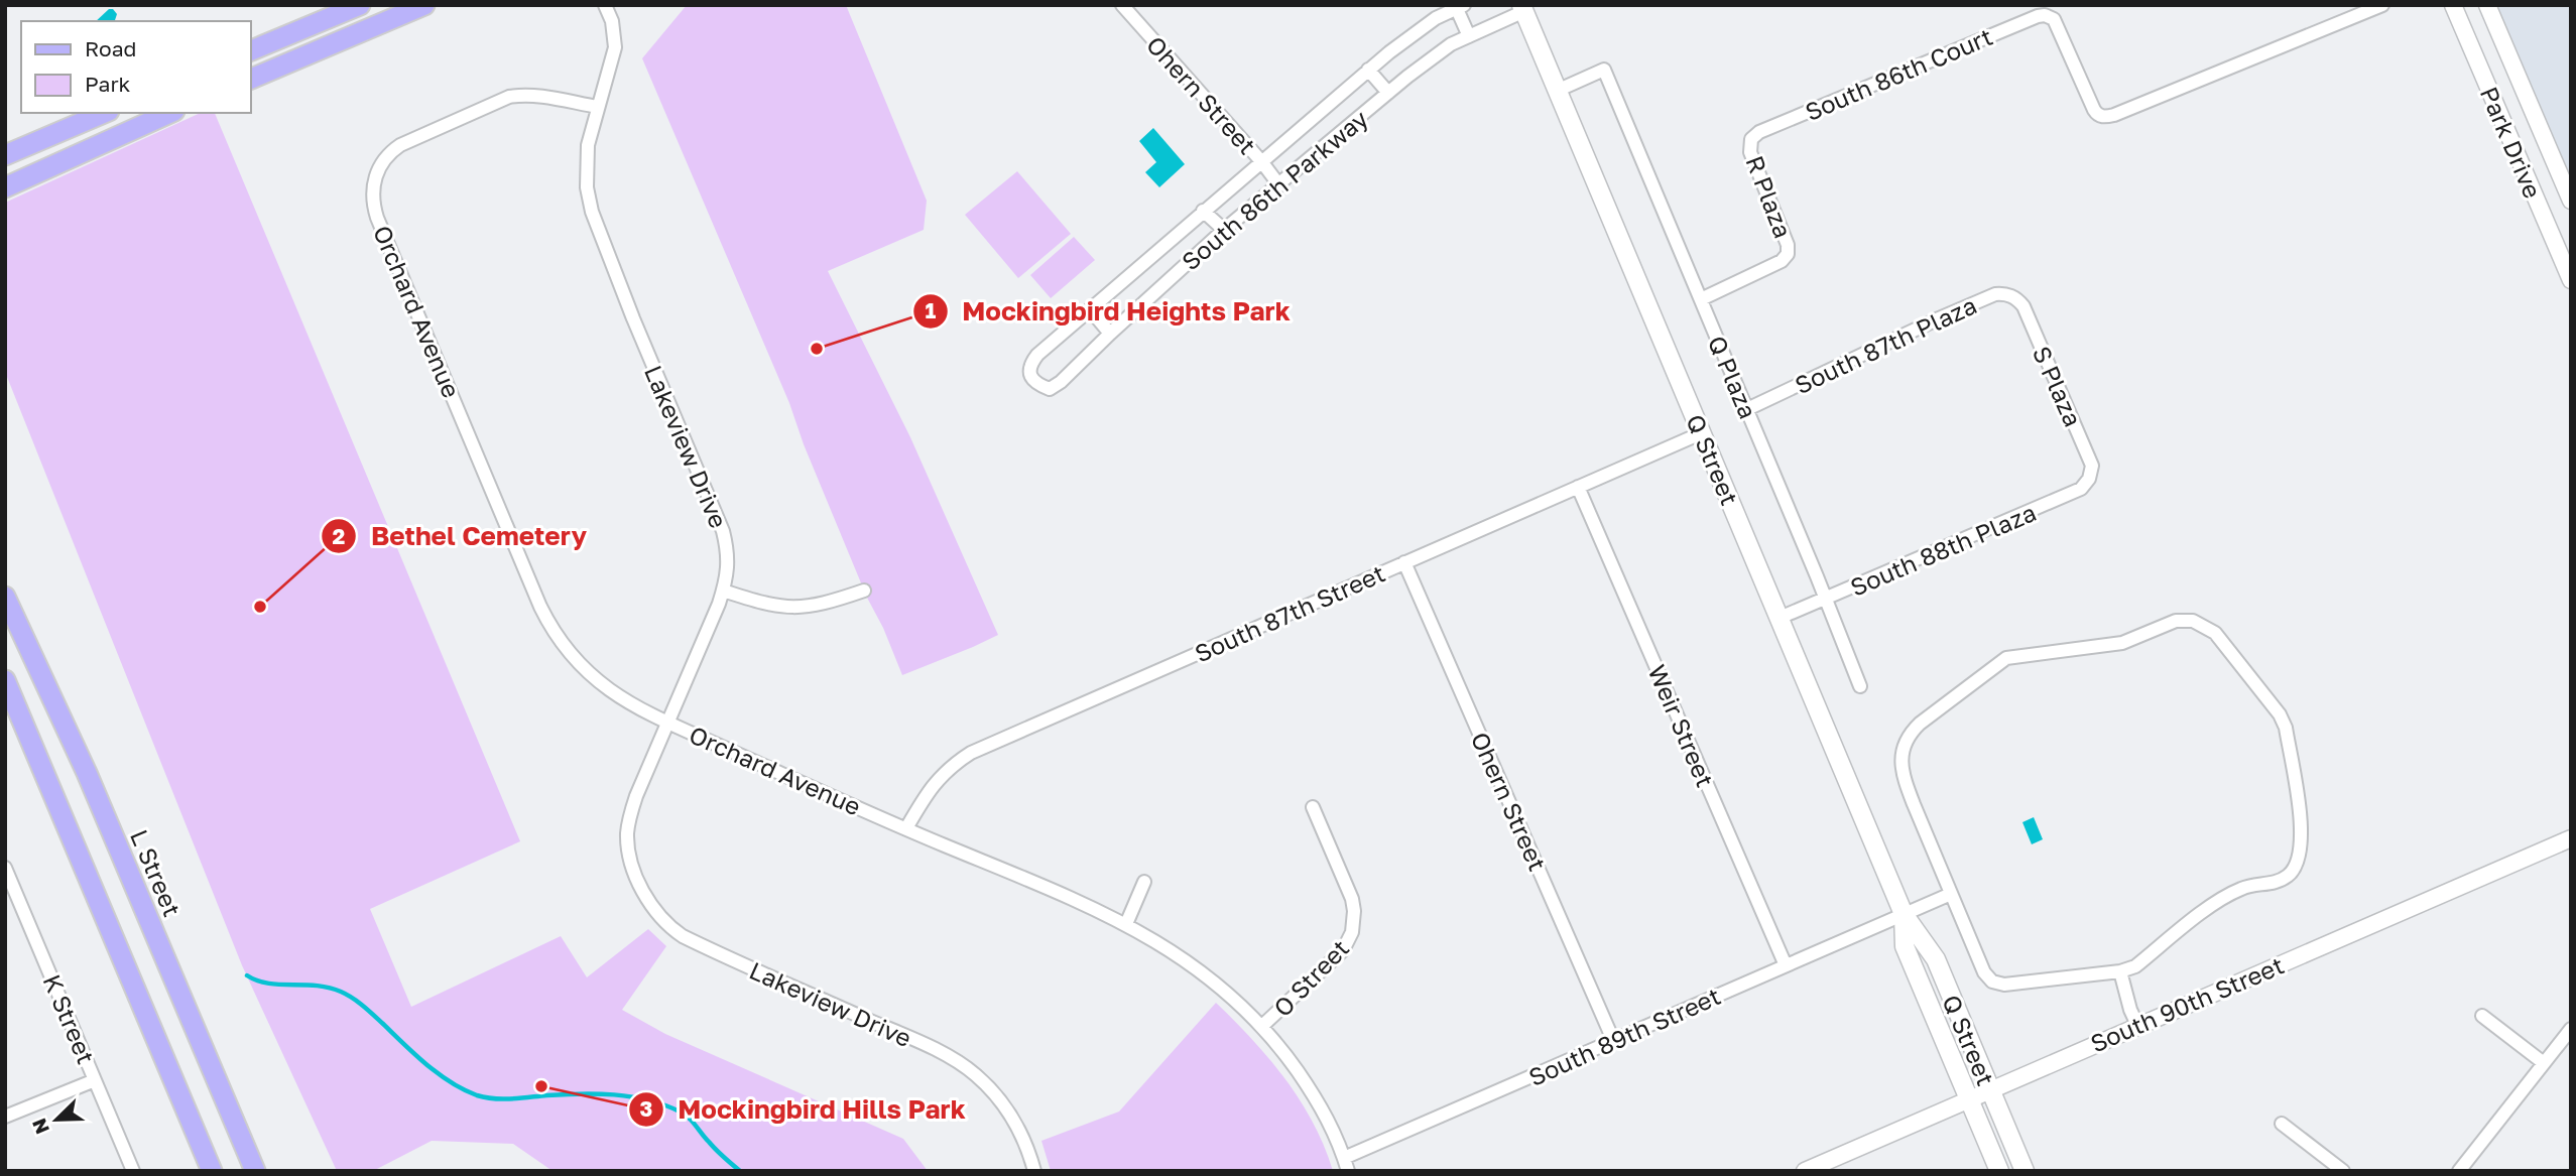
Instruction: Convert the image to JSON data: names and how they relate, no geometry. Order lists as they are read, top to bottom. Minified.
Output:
{"streets":{"main road":["Q Street","L Street"],"street":["South 86th Court","Ohern Street","Park Drive","South 86th Parkway","R Plaza","Orchard Avenue","South 87th Plaza","Q Plaza","S Plaza","Lakeview Drive","South 88th Plaza","South 87th Street","Weir Street","O Street","South 90th Street","K Street","South 89th Street"]},"crossings":[["South 86th Court","R Plaza"],["Ohern Street","South 86th Parkway"],["Ohern Street","South 87th Street"],["Ohern Street","South 89th Street"],["South 86th Parkway","Q Street"],["R Plaza","Q Plaza"],["Orchard Avenue","Lakeview Drive"],["Orchard Avenue","South 87th Street"],["Orchard Avenue","O Street"],["Orchard Avenue","South 89th Street"],["South 87th Plaza","Q Plaza"],["South 87th Plaza","S Plaza"],["Q Plaza","Q Street"],["Q Plaza","South 88th Plaza"],["S Plaza","South 88th Plaza"],["Q Street","South 88th Plaza"],["Q Street","South 87th Street"],["Q Street","South 90th Street"],["Q Street","South 89th Street"],["South 87th Street","Weir Street"],["Weir Street","South 89th Street"]],"places":["Mockingbird Heights Park","Bethel Cemetery","Mockingbird Hills Park"],"legend":["Road","Park"],"north":"bottom left"}
